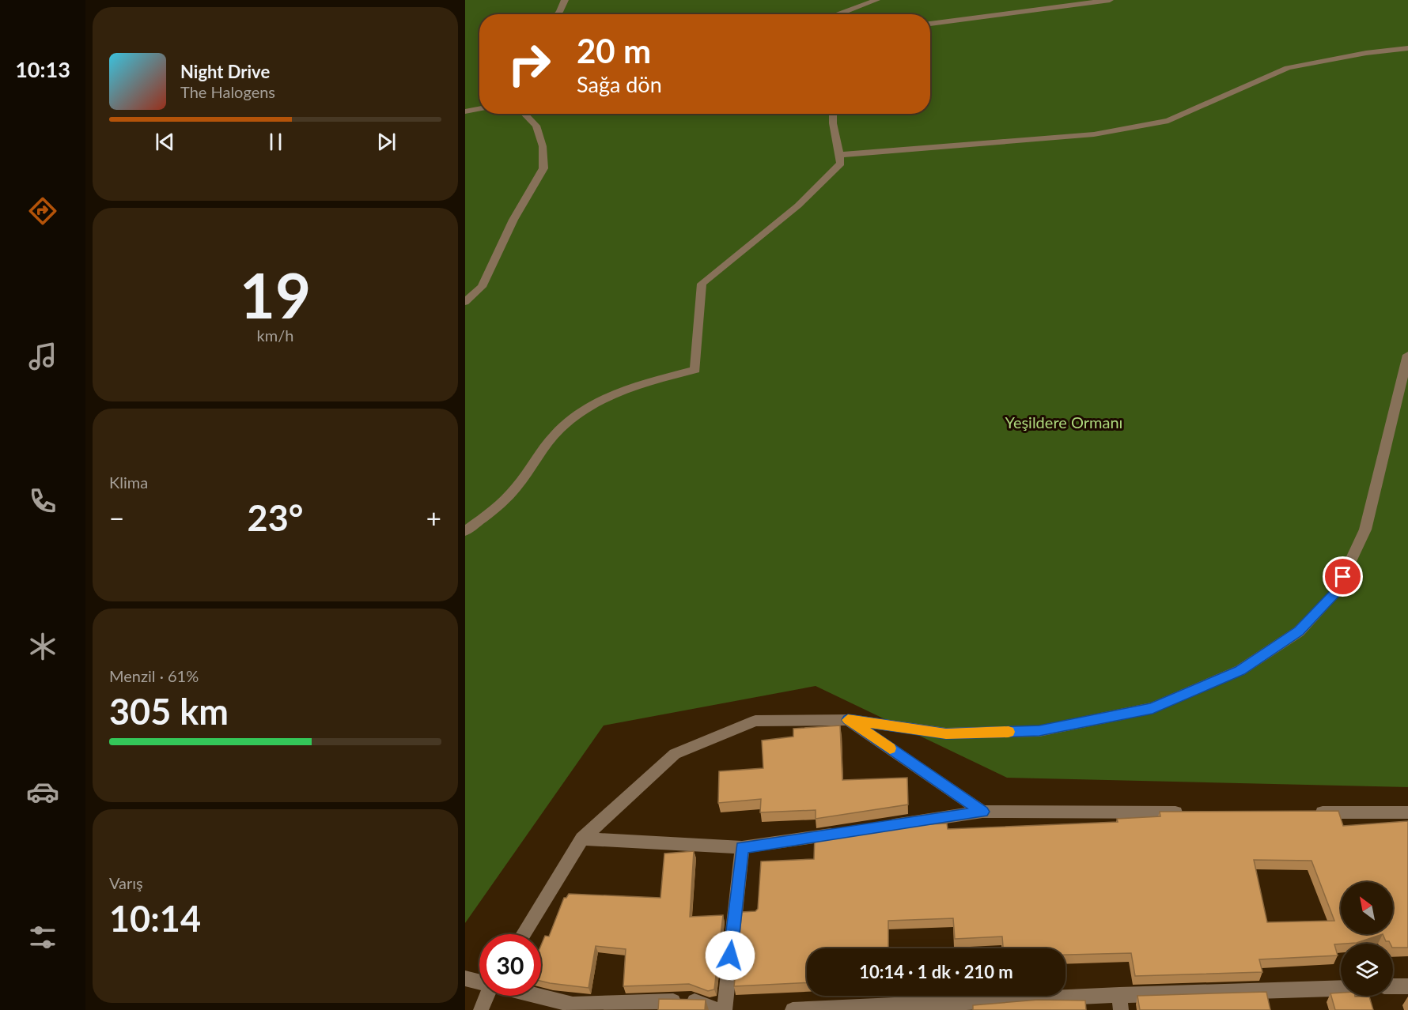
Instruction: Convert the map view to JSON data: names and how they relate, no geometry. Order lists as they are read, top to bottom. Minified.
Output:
{"parks":["Yeşildere Ormanı"],"north":"top left","page":{"tabs":"10:13","turn":["20 m","Sağa dön"],"song":["Night Drive","The Halogens"],"tile":[["19","km/h"],"Klima",["Menzil · 61%","305 km"],["Varış","10:14"]],"heat":["−","23°","+"],"limit":"30","trip":"10:14 · 1 dk · 210 m"}}
